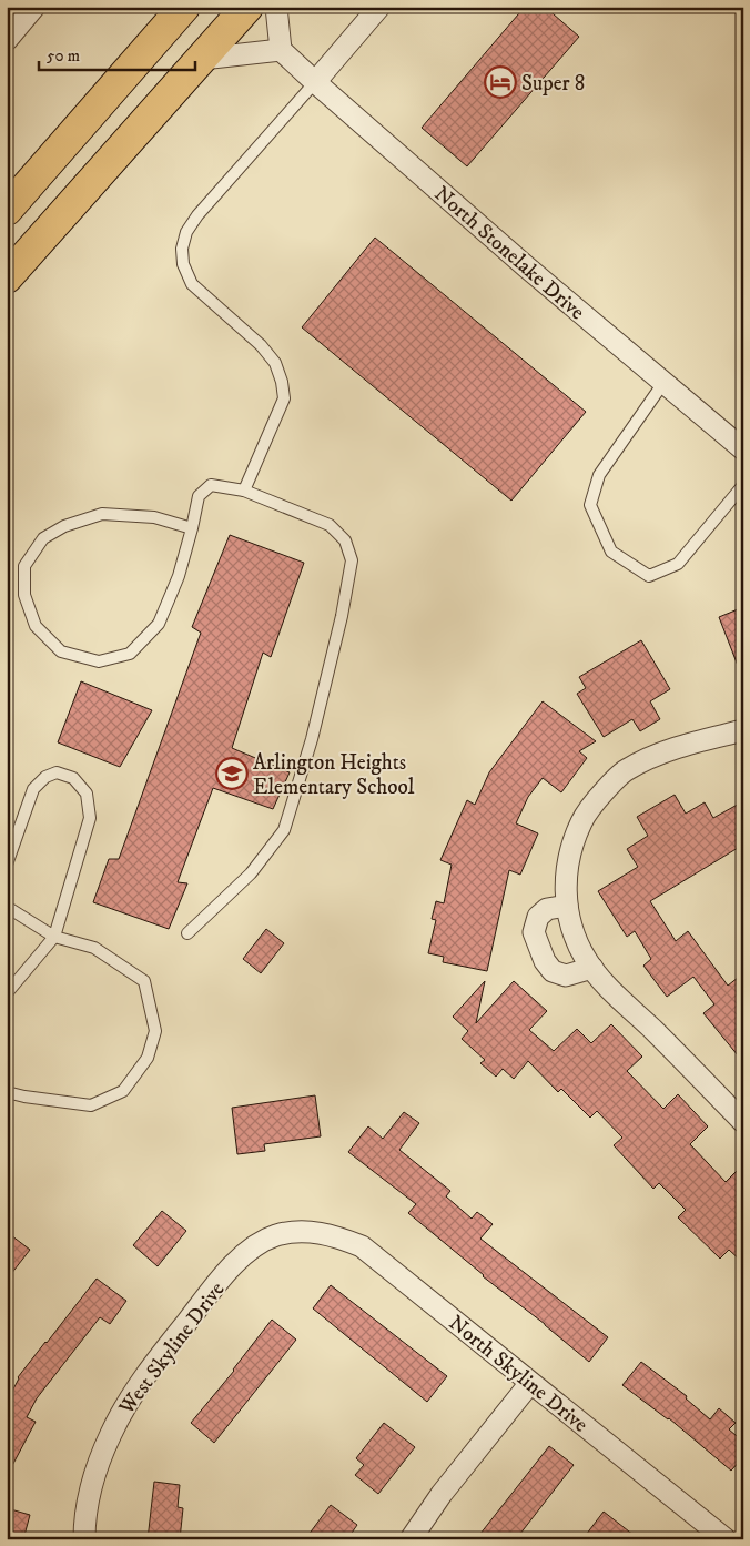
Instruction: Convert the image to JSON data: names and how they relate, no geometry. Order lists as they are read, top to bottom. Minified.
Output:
{"streets":{"street":["North Stonelake Drive","West Skyline Drive","North Skyline Drive"]},"crossings":[["West Skyline Drive","North Skyline Drive"]],"places":{"hotel":["Super 8"],"school or university":["Arlington Heights Elementary School"]},"scale_bar":"50 m"}
